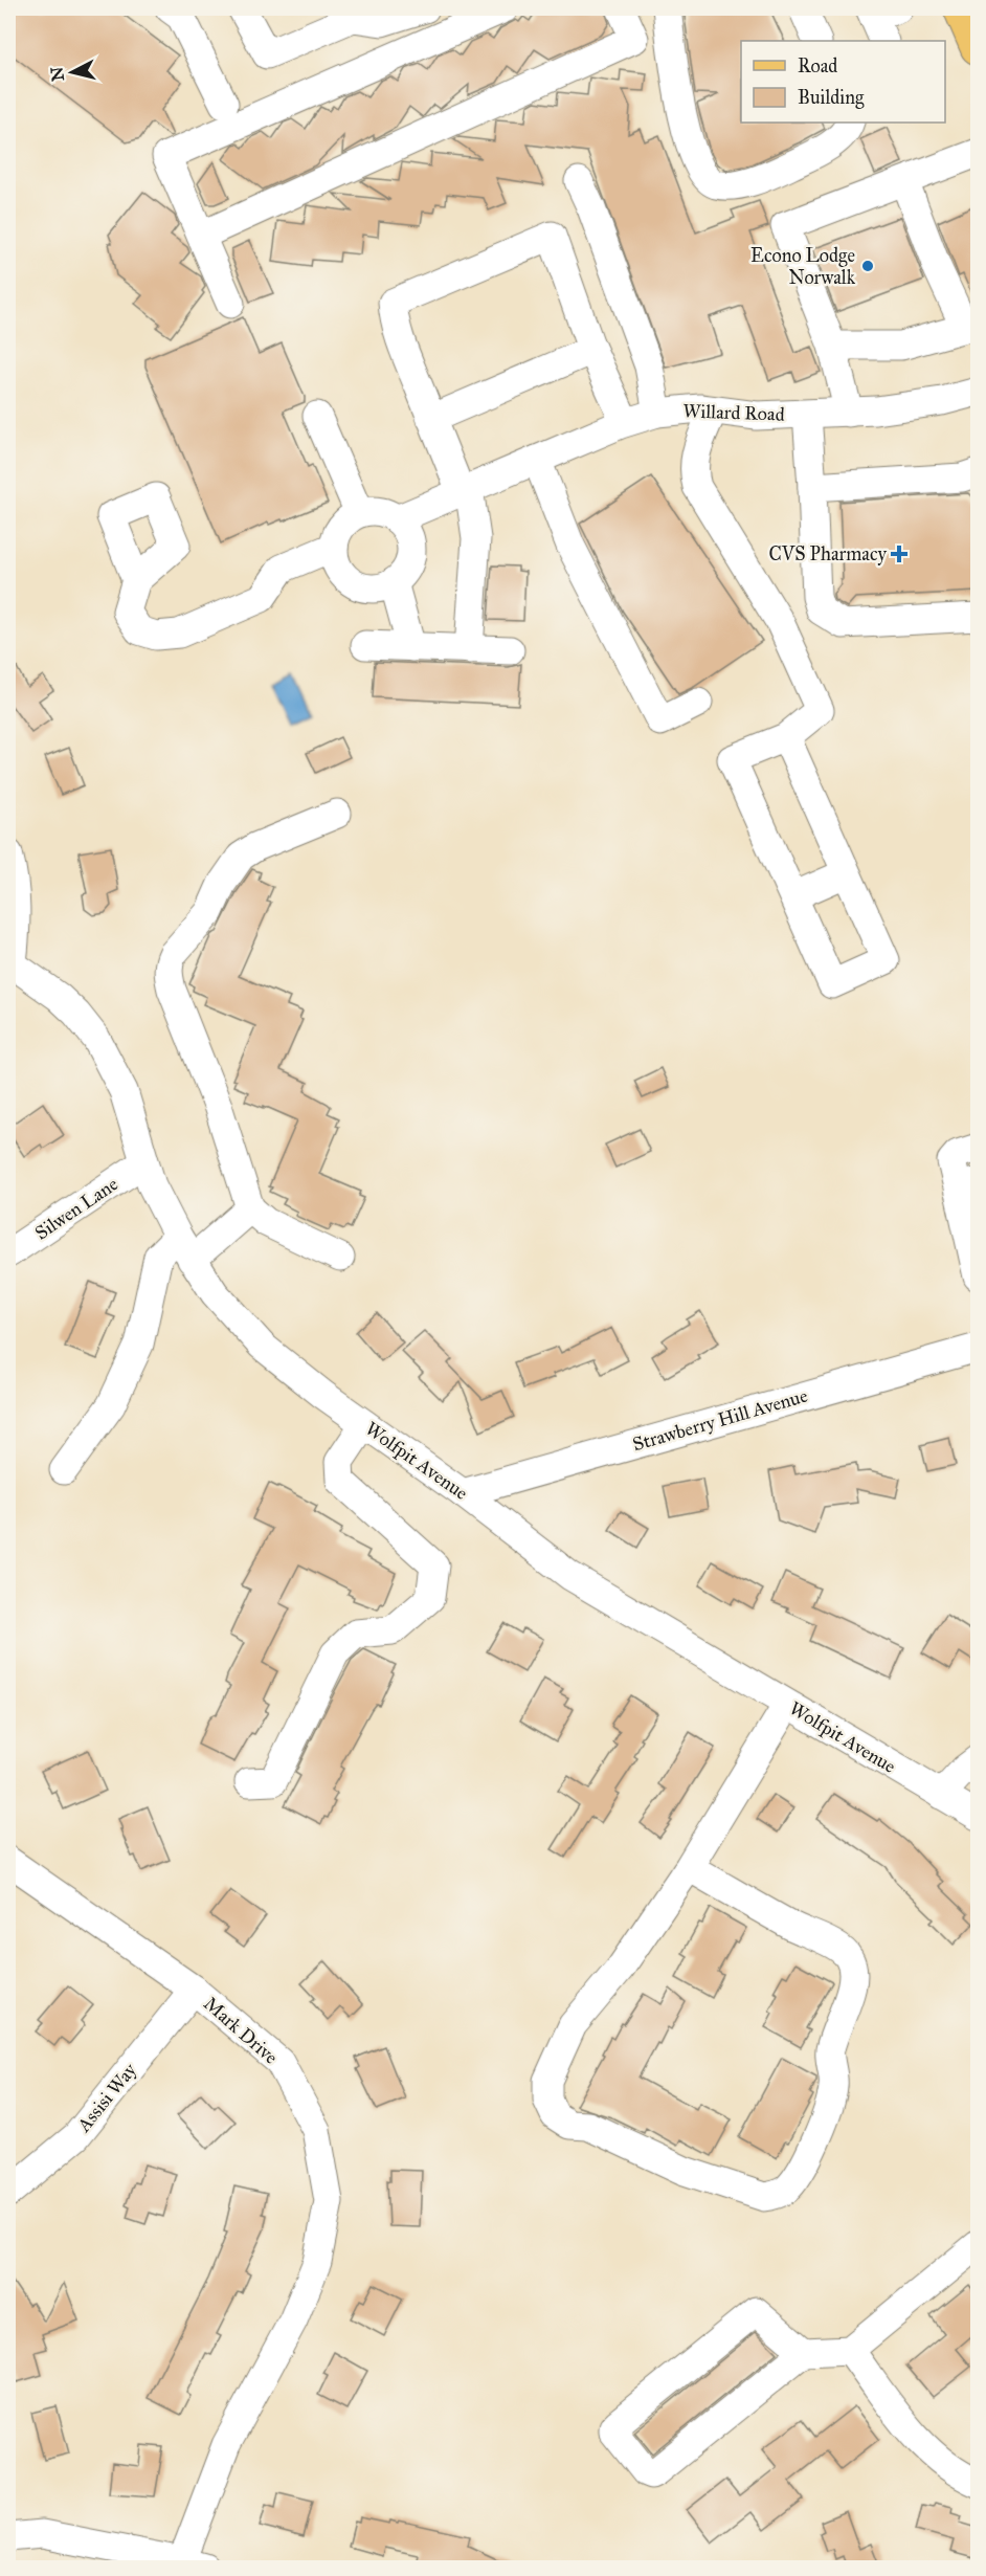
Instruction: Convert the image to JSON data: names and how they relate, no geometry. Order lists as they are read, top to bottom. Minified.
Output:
{"streets":{"street":["Willard Road","Silwen Lane","Strawberry Hill Avenue","Wolfpit Avenue","Mark Drive","Assisi Way"]},"crossings":[["Silwen Lane","Wolfpit Avenue"],["Strawberry Hill Avenue","Wolfpit Avenue"],["Mark Drive","Assisi Way"]],"places":{"other":["Econo Lodge Norwalk"],"health":["CVS Pharmacy"]},"legend":["Road","Building"],"north":"left"}
